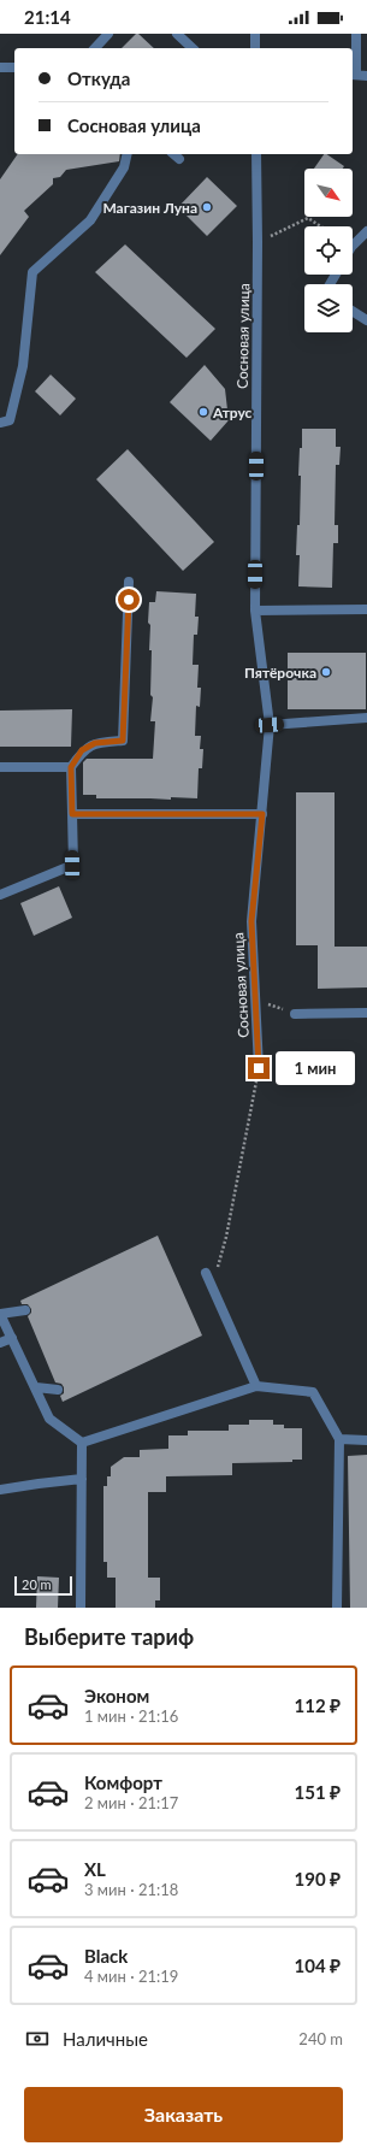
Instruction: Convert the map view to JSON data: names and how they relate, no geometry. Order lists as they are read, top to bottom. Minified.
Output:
{"streets":{"street":["Сосновая улица"]},"places":["Магазин Луна","Атрус","Пятёрочка"],"scale_bar":"20 m","north":"bottom right","page":{"status":"21:14","banner":["Откуда","Сосновая улица"],"bubble":"1 мин","scale":"20 m","heading":"Выберите тариф","list":[{"name":"Эконом","note":"1 мин · 21:16","value":"112 ₽"},{"name":"Комфорт","note":"2 мин · 21:17","value":"151 ₽"},{"name":"XL","note":"3 мин · 21:18","value":"190 ₽"},{"name":"Black","note":"4 мин · 21:19","value":"104 ₽"}],"pay":["Наличные","240 m"],"buttons":"Заказать"}}
